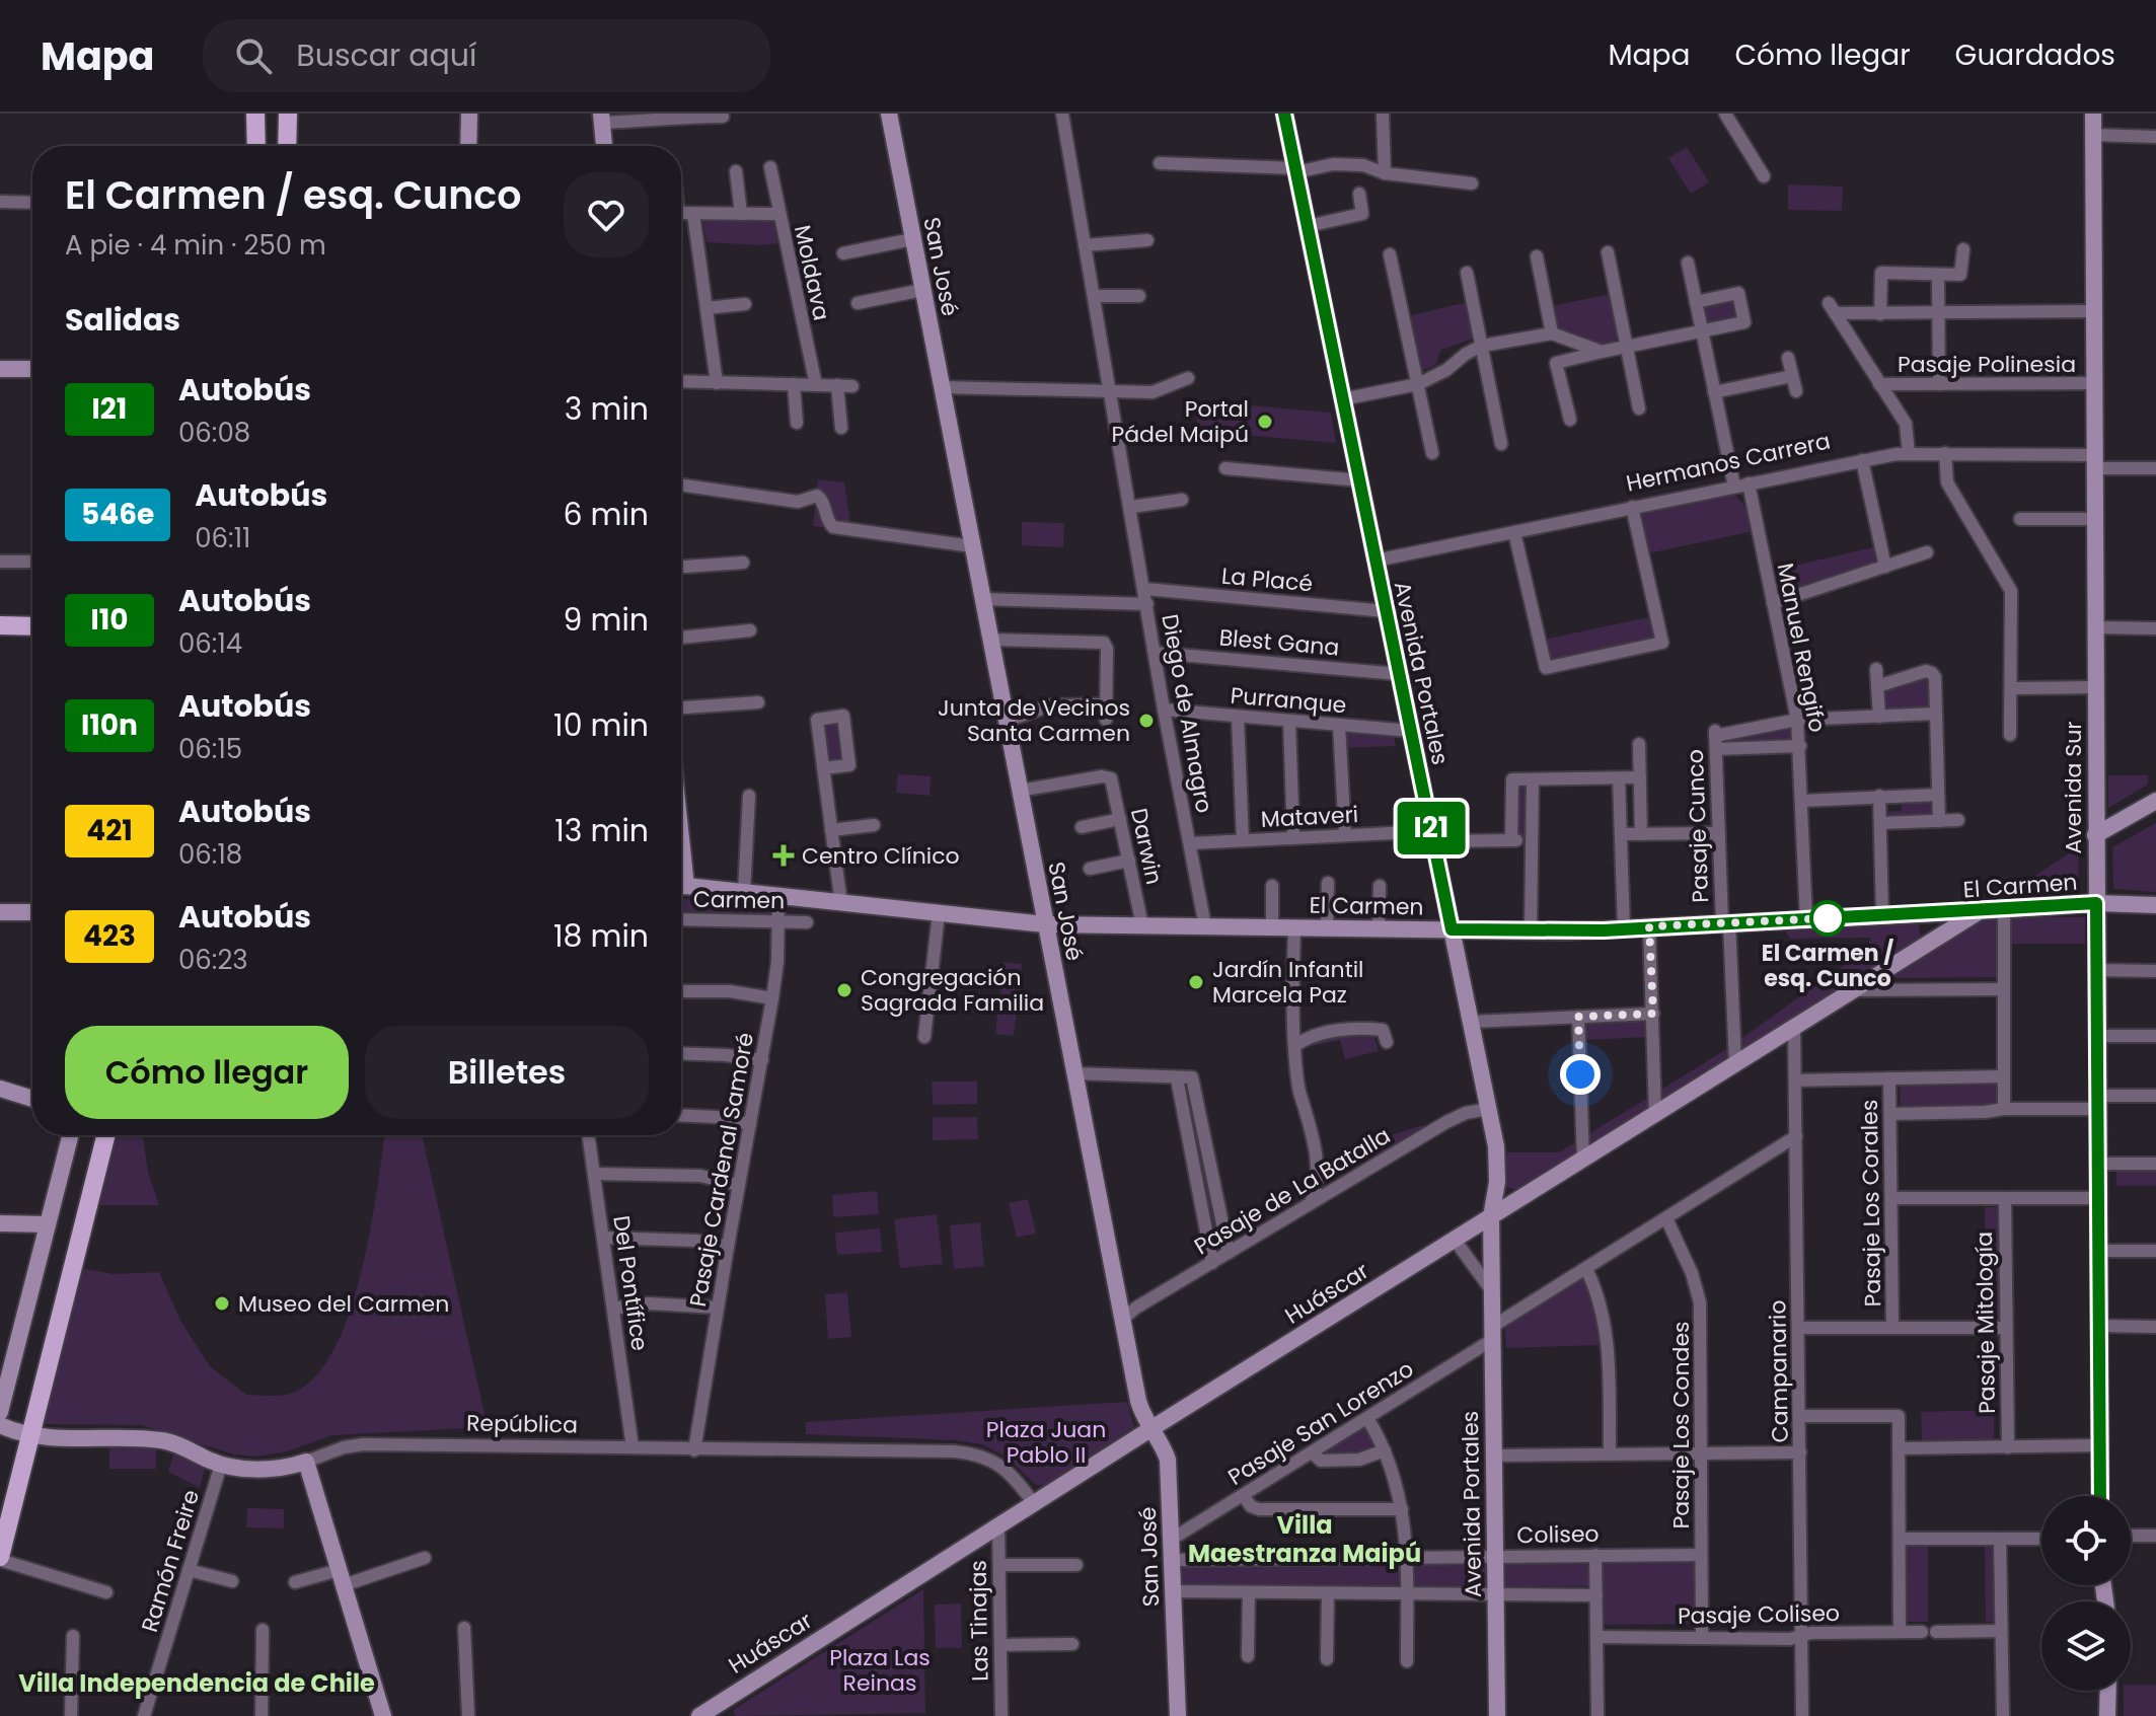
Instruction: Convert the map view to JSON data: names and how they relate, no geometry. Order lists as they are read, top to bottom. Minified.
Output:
{"streets":{"street":["San José","Moldava","Pasaje Polinesia","Hermanos Carrera","La Placé","Blest Gana","Manuel Rengifo","Avenida Portales","Purranque","Diego de Almagro","Avenida Sur","Mataveri","Pasaje Cunco","Darwin","El Carmen","Carmen","Pasaje Cardenal Samoré","Pasaje de La Batalla","Pasaje Los Corales","Del Pontífice","Huáscar","Pasaje Mitología","Campanario","Pasaje San Lorenzo","República","Pasaje Los Condes","Coliseo","Ramón Freire","Pasaje Coliseo","Las Tinajas"]},"crossings":[["San José","Darwin"],["San José","El Carmen"],["San José","Pasaje de La Batalla"],["San José","Huáscar"],["San José","Pasaje San Lorenzo"],["San José","Coliseo"],["Pasaje Polinesia","Avenida Sur"],["Hermanos Carrera","Manuel Rengifo"],["Hermanos Carrera","Avenida Portales"],["Hermanos Carrera","Avenida Sur"],["La Placé","Avenida Portales"],["La Placé","Diego de Almagro"],["Blest Gana","Avenida Portales"],["Blest Gana","Diego de Almagro"],["Manuel Rengifo","El Carmen"],["Avenida Portales","Purranque"],["Avenida Portales","Mataveri"],["Avenida Portales","El Carmen"],["Avenida Portales","Pasaje de La Batalla"],["Avenida Portales","Huáscar"],["Avenida Portales","Pasaje San Lorenzo"],["Avenida Portales","Coliseo"],["Purranque","Diego de Almagro"],["Diego de Almagro","Mataveri"],["Diego de Almagro","El Carmen"],["Avenida Sur","El Carmen"],["Pasaje Cunco","El Carmen"],["Pasaje Cunco","Huáscar"],["Darwin","El Carmen"],["El Carmen","Pasaje Cardenal Samoré"],["El Carmen","Huáscar"],["Carmen","Pasaje Cardenal Samoré"],["Pasaje Cardenal Samoré","República"],["Del Pontífice","República"],["Huáscar","Campanario"],["Huáscar","República"],["Huáscar","Las Tinajas"],["Campanario","Pasaje San Lorenzo"],["Campanario","Pasaje Coliseo"],["Pasaje San Lorenzo","Pasaje Los Condes"],["República","Ramón Freire"],["Pasaje Los Condes","Coliseo"],["Pasaje Los Condes","Pasaje Coliseo"]],"districts":["Villa Maestranza Maipú","Villa Independencia de Chile"],"parks":["Plaza Juan Pablo II","Plaza Las Reinas"],"places":{"other":["Portal Pádel Maipú","Junta de Vecinos Santa Carmen","El Carmen / esq. Cunco","Jardín Infantil Marcela Paz","Congregación Sagrada Familia","Museo del Carmen"],"health":["Centro Clínico"]},"lines":["bus line I21"],"page":{"header":"Mapa","search":"Buscar aquí","nav":["Mapa","Cómo llegar","Guardados"],"on_map":"I21","heading":[["El Carmen / esq. Cunco","A pie · 4 min · 250 m"],"Salidas"],"list":[{"mark":"I21","name":"Autobús","note":"06:08","value":"3 min"},{"mark":"546e","name":"Autobús","note":"06:11","value":"6 min"},{"mark":"I10","name":"Autobús","note":"06:14","value":"9 min"},{"mark":"I10n","name":"Autobús","note":"06:15","value":"10 min"},{"mark":"421","name":"Autobús","note":"06:18","value":"13 min"},{"mark":"423","name":"Autobús","note":"06:23","value":"18 min"}],"buttons":["Cómo llegar","Billetes"]}}
